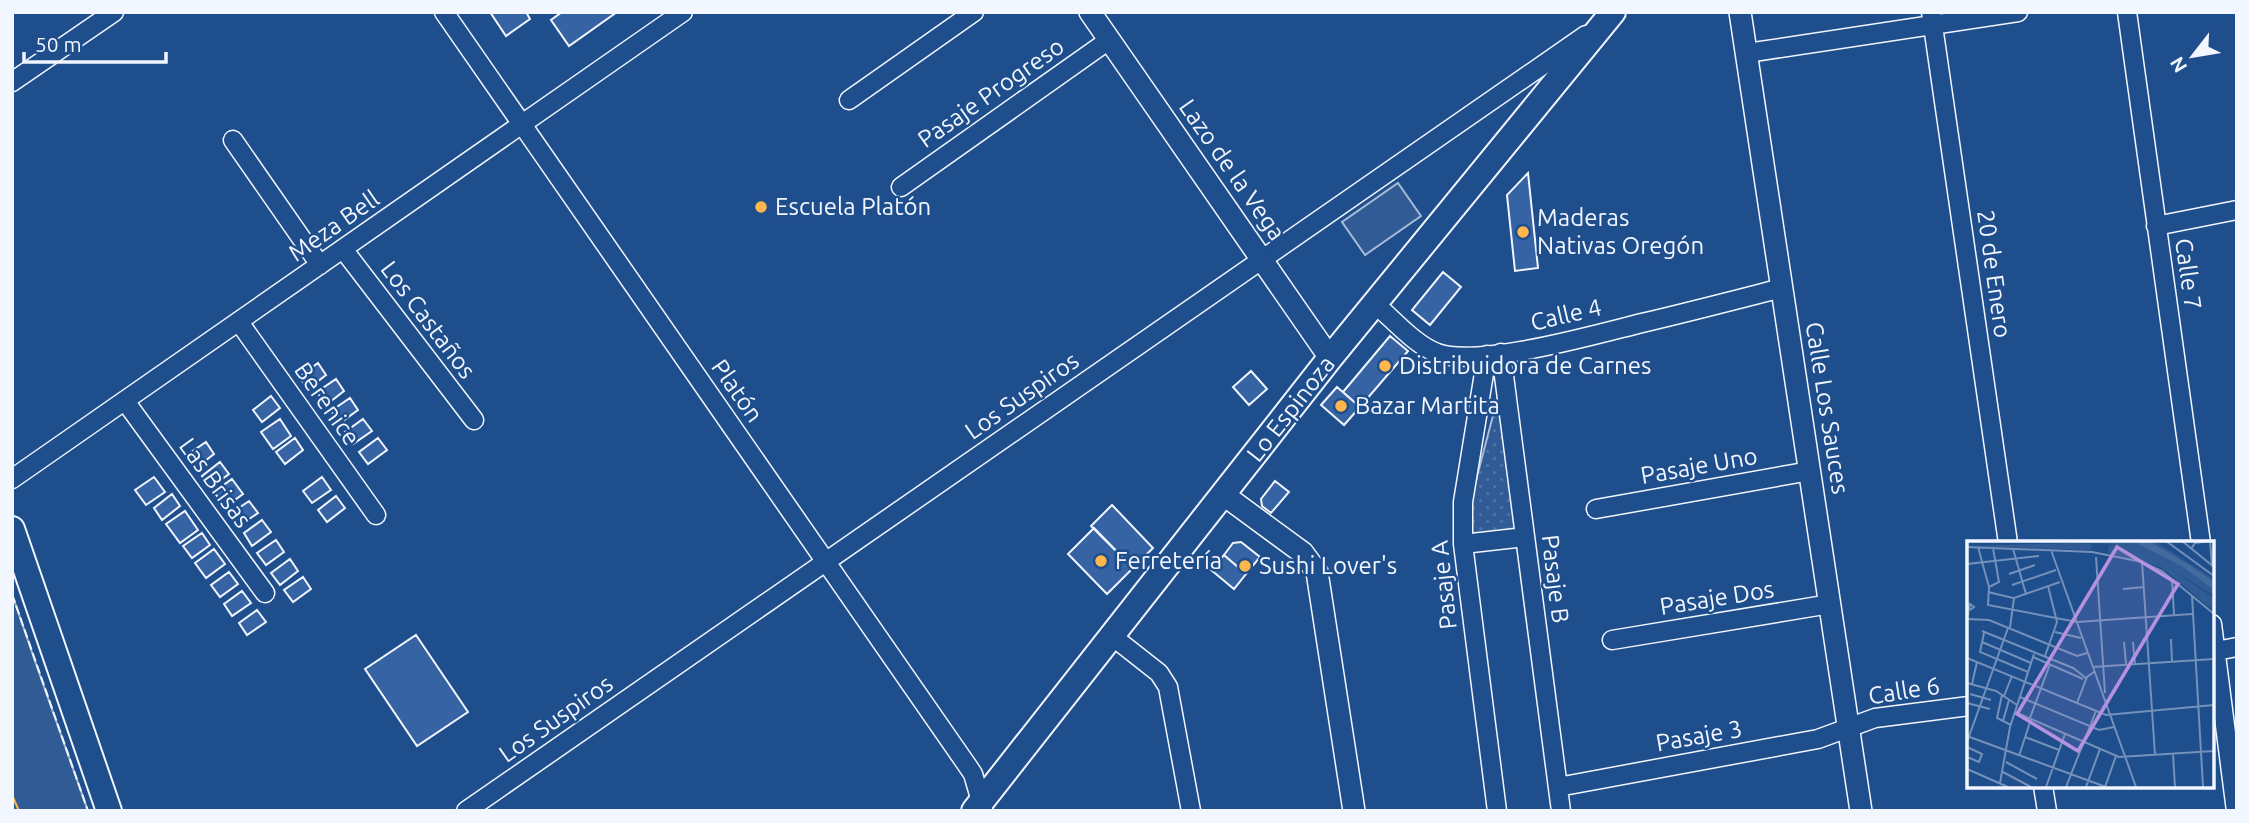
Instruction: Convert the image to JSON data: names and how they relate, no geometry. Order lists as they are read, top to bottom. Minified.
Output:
{"streets":{"main road":["Lo Espinoza"],"street":["Pasaje Progreso","Lazo de la Vega","Meza Bell","20 de Enero","Calle 7","Calle 4","Los Castaños","Platón","Los Suspiros","Berenice","Calle Los Sauces","Pasaje Uno","Las Brisas","Pasaje B","Pasaje A","Pasaje Dos","Calle 6","Pasaje 3"]},"crossings":[["Pasaje Progreso","Lazo de la Vega"],["Lazo de la Vega","Los Suspiros"],["Lazo de la Vega","Lo Espinoza"],["Meza Bell","Los Castaños"],["Meza Bell","Platón"],["Meza Bell","Berenice"],["Meza Bell","Las Brisas"],["Calle 4","Calle Los Sauces"],["Calle 4","Lo Espinoza"],["Calle 4","Pasaje B"],["Calle 4","Pasaje A"],["Platón","Los Suspiros"],["Platón","Lo Espinoza"],["Los Suspiros","Lo Espinoza"],["Calle Los Sauces","Pasaje Uno"],["Calle Los Sauces","Pasaje Dos"],["Calle Los Sauces","Calle 6"],["Calle Los Sauces","Pasaje 3"],["Pasaje B","Pasaje A"],["Pasaje B","Pasaje 3"],["Calle 6","Pasaje 3"]],"places":["Escuela Platón","Maderas Nativas Oregón","Distribuidora de Carnes","Bazar Martita","Ferretería","Sushi Lover's"],"scale_bar":"50 m","north":"bottom left"}
